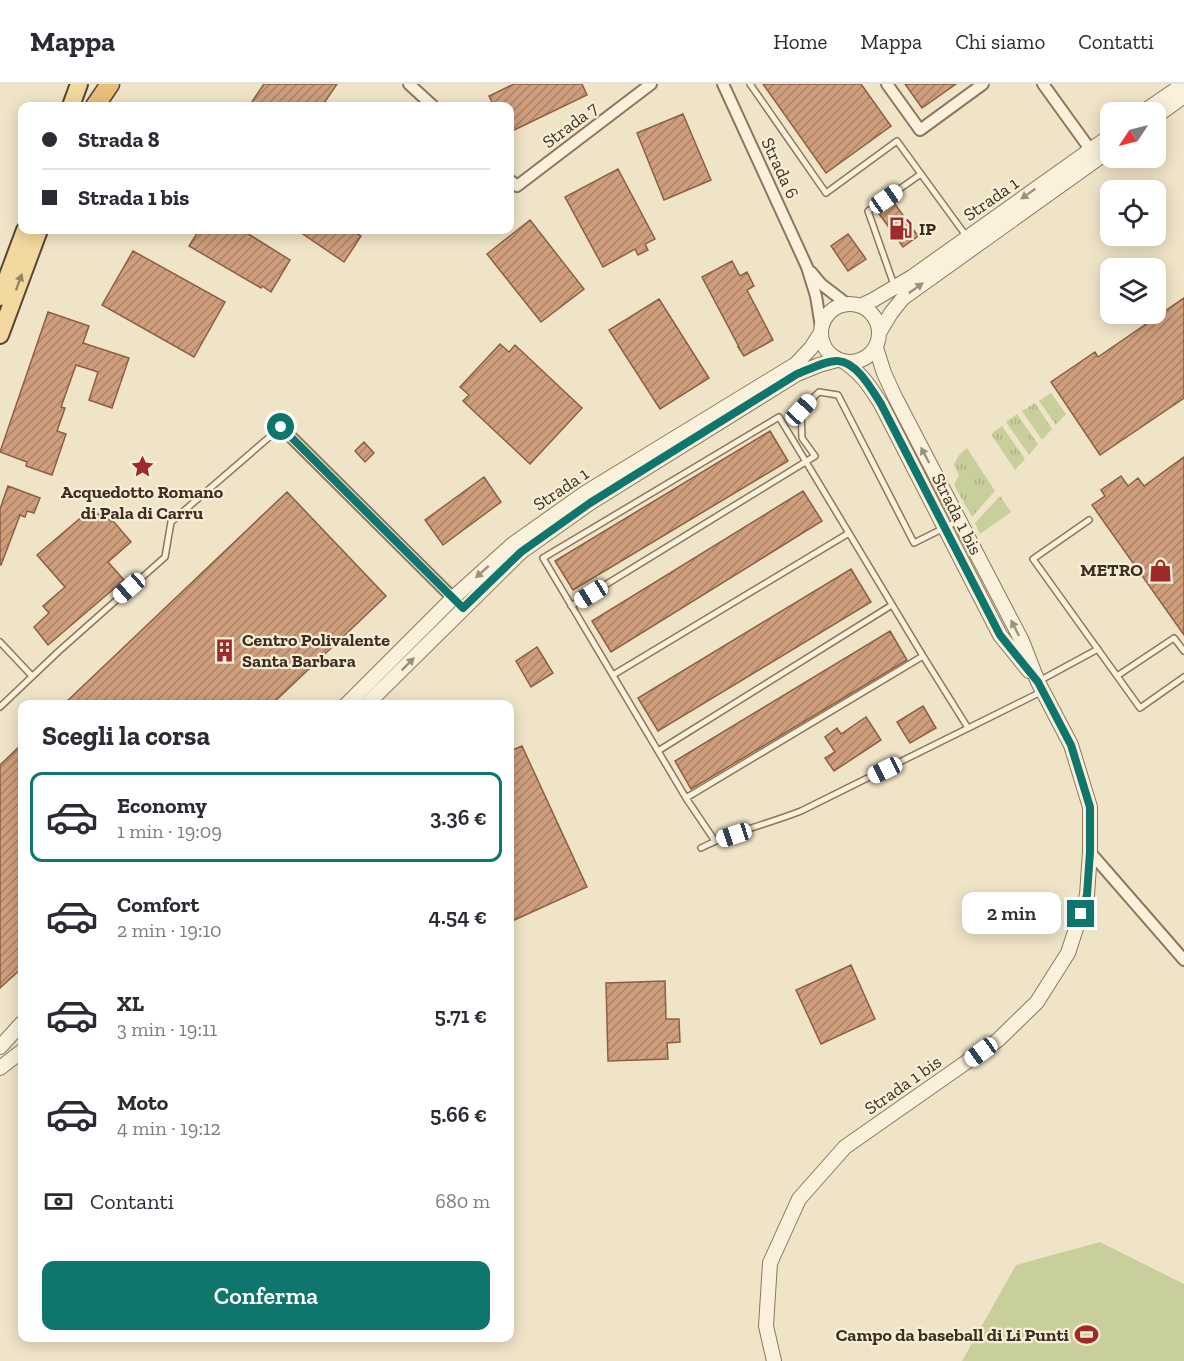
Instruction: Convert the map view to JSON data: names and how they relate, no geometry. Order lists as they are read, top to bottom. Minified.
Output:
{"streets":{"street":["Strada 7","Strada 6","Strada 1","Strada 1 bis"]},"crossings":[["Strada 6","Strada 1"],["Strada 6","Strada 1 bis"],["Strada 1","Strada 1 bis"]],"places":{"fuel station":["IP"],"place":["Acquedotto Romano di Pala di Carru"],"shop":["METRO"],"building":["Centro Polivalente Santa Barbara"],"sports":["Campo da baseball di Li Punti"]},"north":"bottom left","page":{"header":"Mappa","nav":["Home","Mappa","Chi siamo","Contatti"],"banner":["Strada 8","Strada 1 bis"],"heading":"Scegli la corsa","list":[{"name":"Economy","note":"1 min · 19:09","value":"3.36 €"},{"name":"Comfort","note":"2 min · 19:10","value":"4.54 €"},{"name":"XL","note":"3 min · 19:11","value":"5.71 €"},{"name":"Moto","note":"4 min · 19:12","value":"5.66 €"}],"bubble":"2 min","pay":["Contanti","680 m"],"buttons":"Conferma"}}
